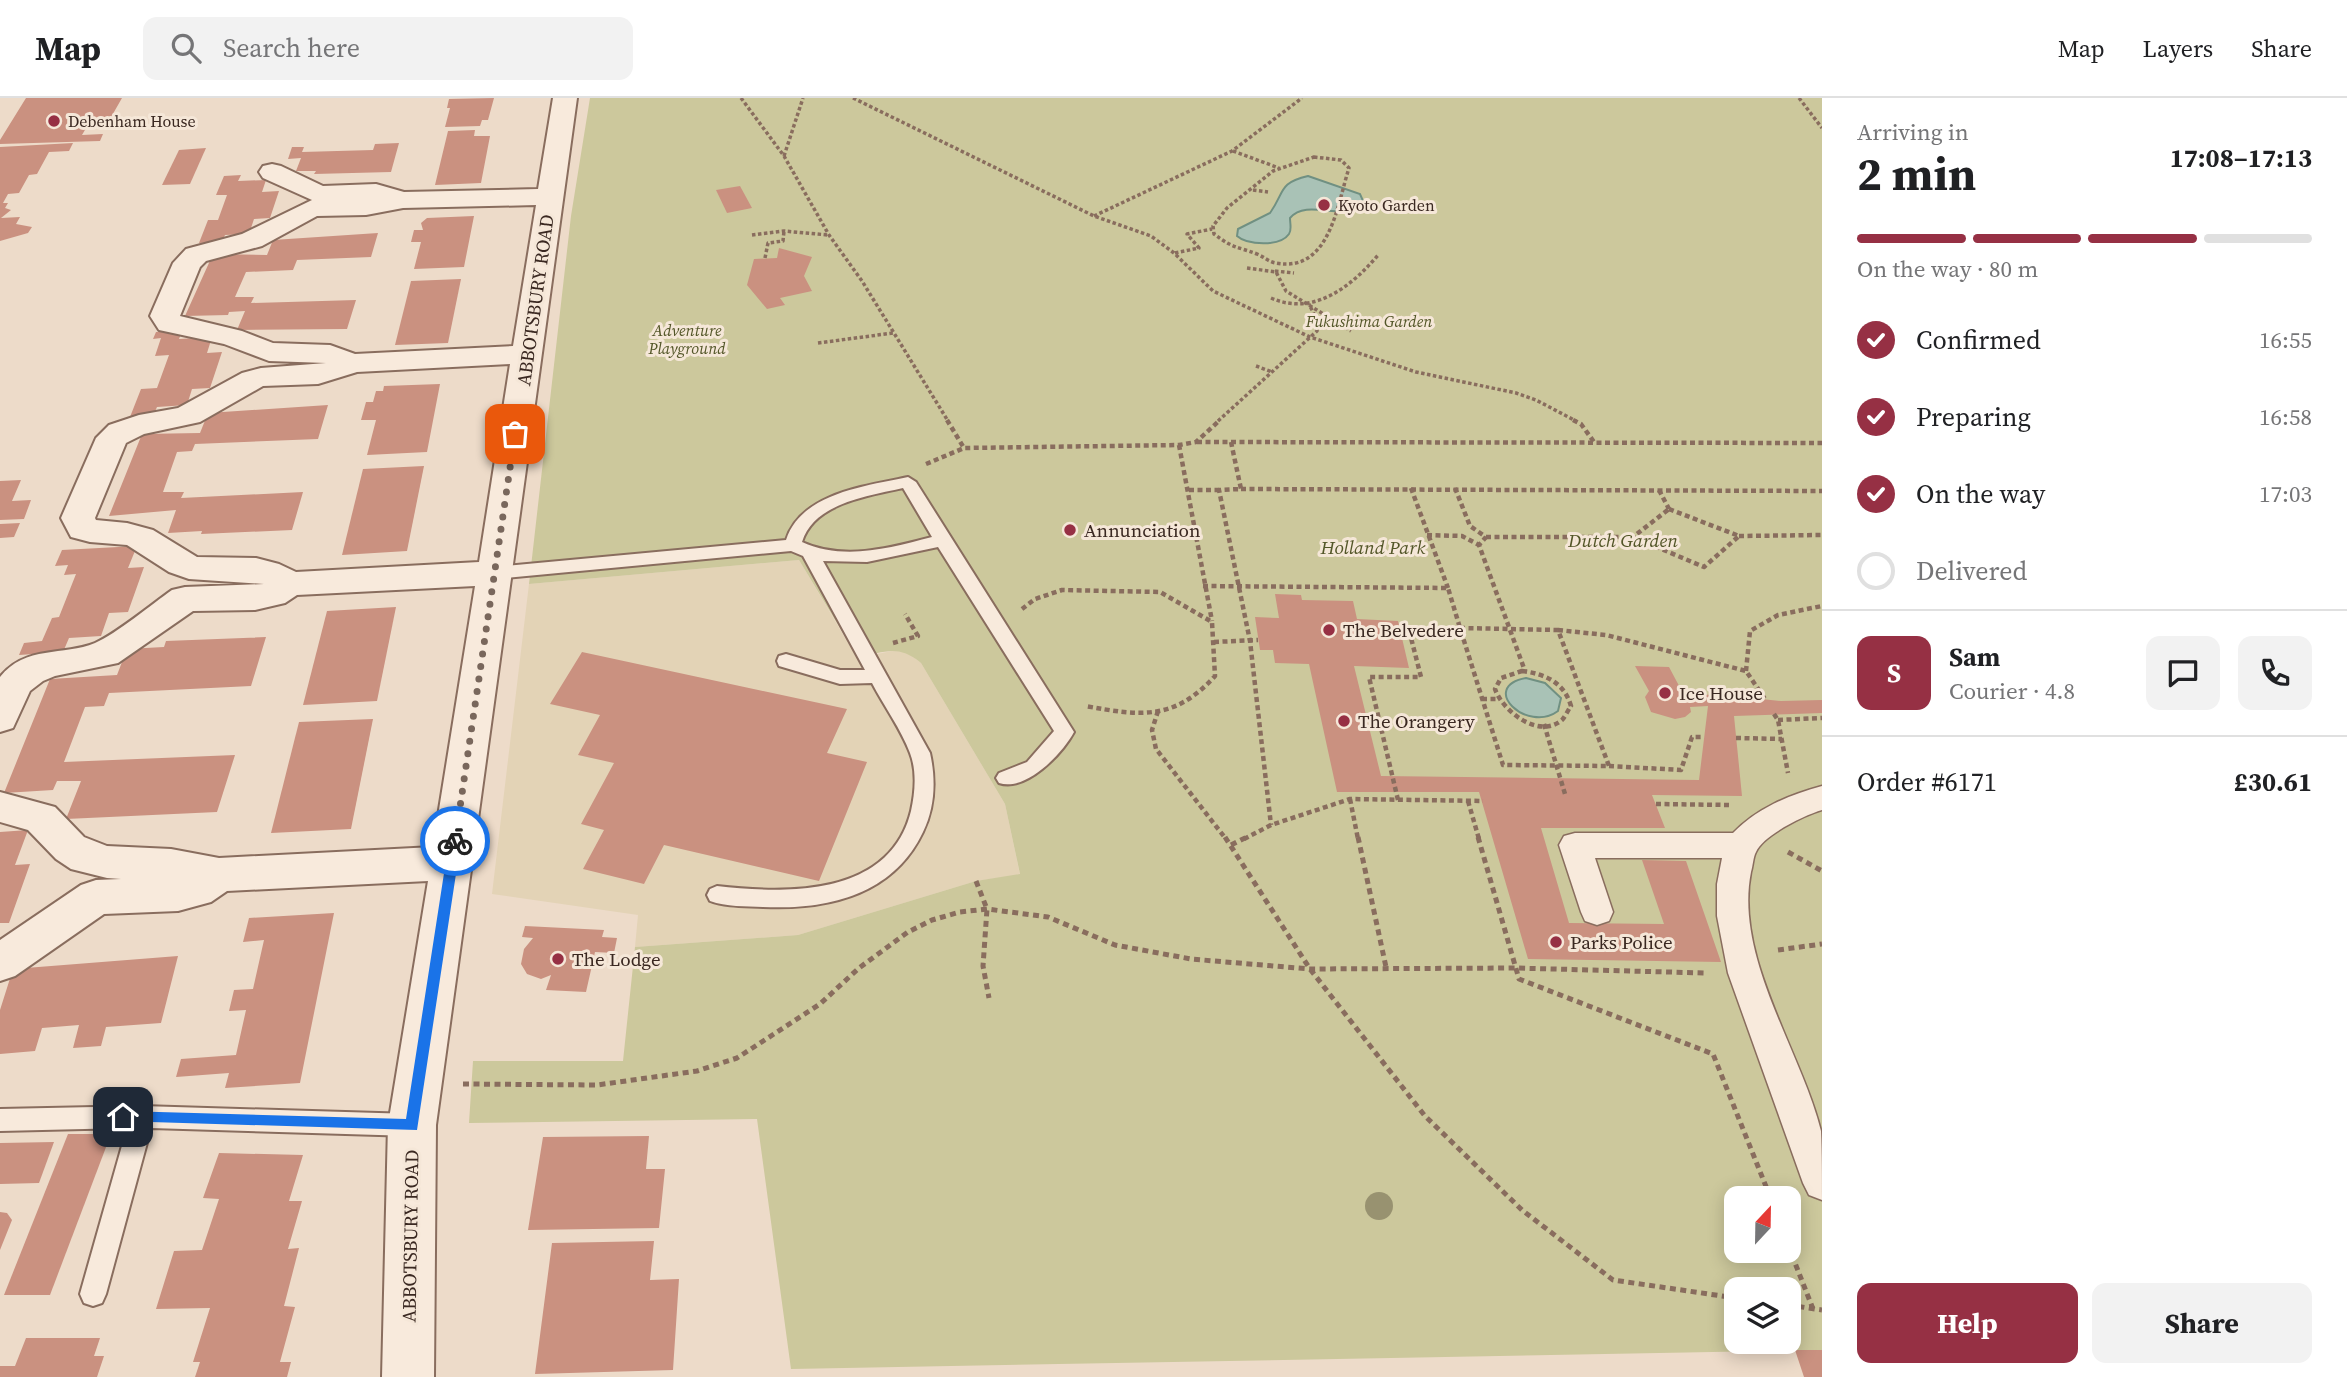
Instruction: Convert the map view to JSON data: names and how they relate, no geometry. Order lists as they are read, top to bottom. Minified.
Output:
{"streets":{"street":["ABBOTSBURY ROAD"]},"parks":["Fukushima Garden","Adventure Playground","Dutch Garden","Holland Park"],"places":["Debenham House","Kyoto Garden","Annunciation","The Belvedere","Ice House","The Orangery","Parks Police","The Lodge"],"north":"top","page":{"header":"Map","search":"Search here","nav":["Map","Layers","Share"],"heading":["2 min","Arriving in","17:08–17:13"],"panel":["Sam","Courier · 4.8","Order #6171","£30.61"],"bar":"On the way · 80 m","list":[["Confirmed","16:55"],["Preparing","16:58"],["On the way","17:03"],"Delivered"],"round":"S","buttons":["Help","Share"]}}
